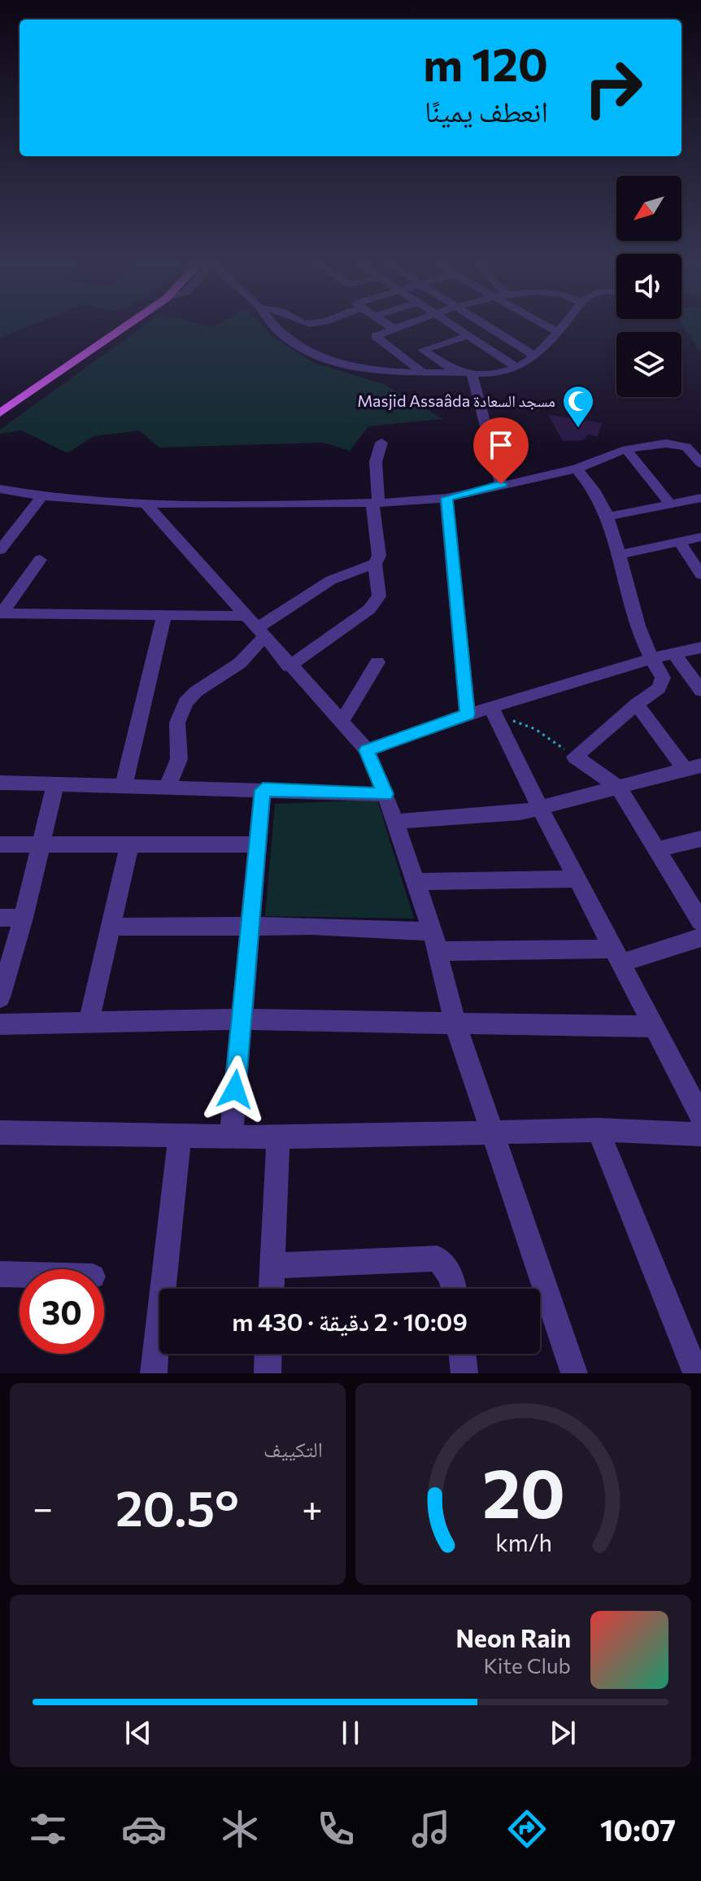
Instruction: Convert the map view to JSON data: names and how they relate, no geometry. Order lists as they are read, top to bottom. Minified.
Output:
{"places":{"mosque":["Masjid Assaâda مسجد السعادة"]},"north":"bottom left","page":{"turn":["120 m","انعطف يمينًا"],"limit":"30","trip":"10:09 · 2 دقيقة · 430 m","tile":"التكييف","heat":["−","20.5°","+"],"song":["Neon Rain","Kite Club"],"tabs":"10:07","gauge":["20","km/h"]}}
